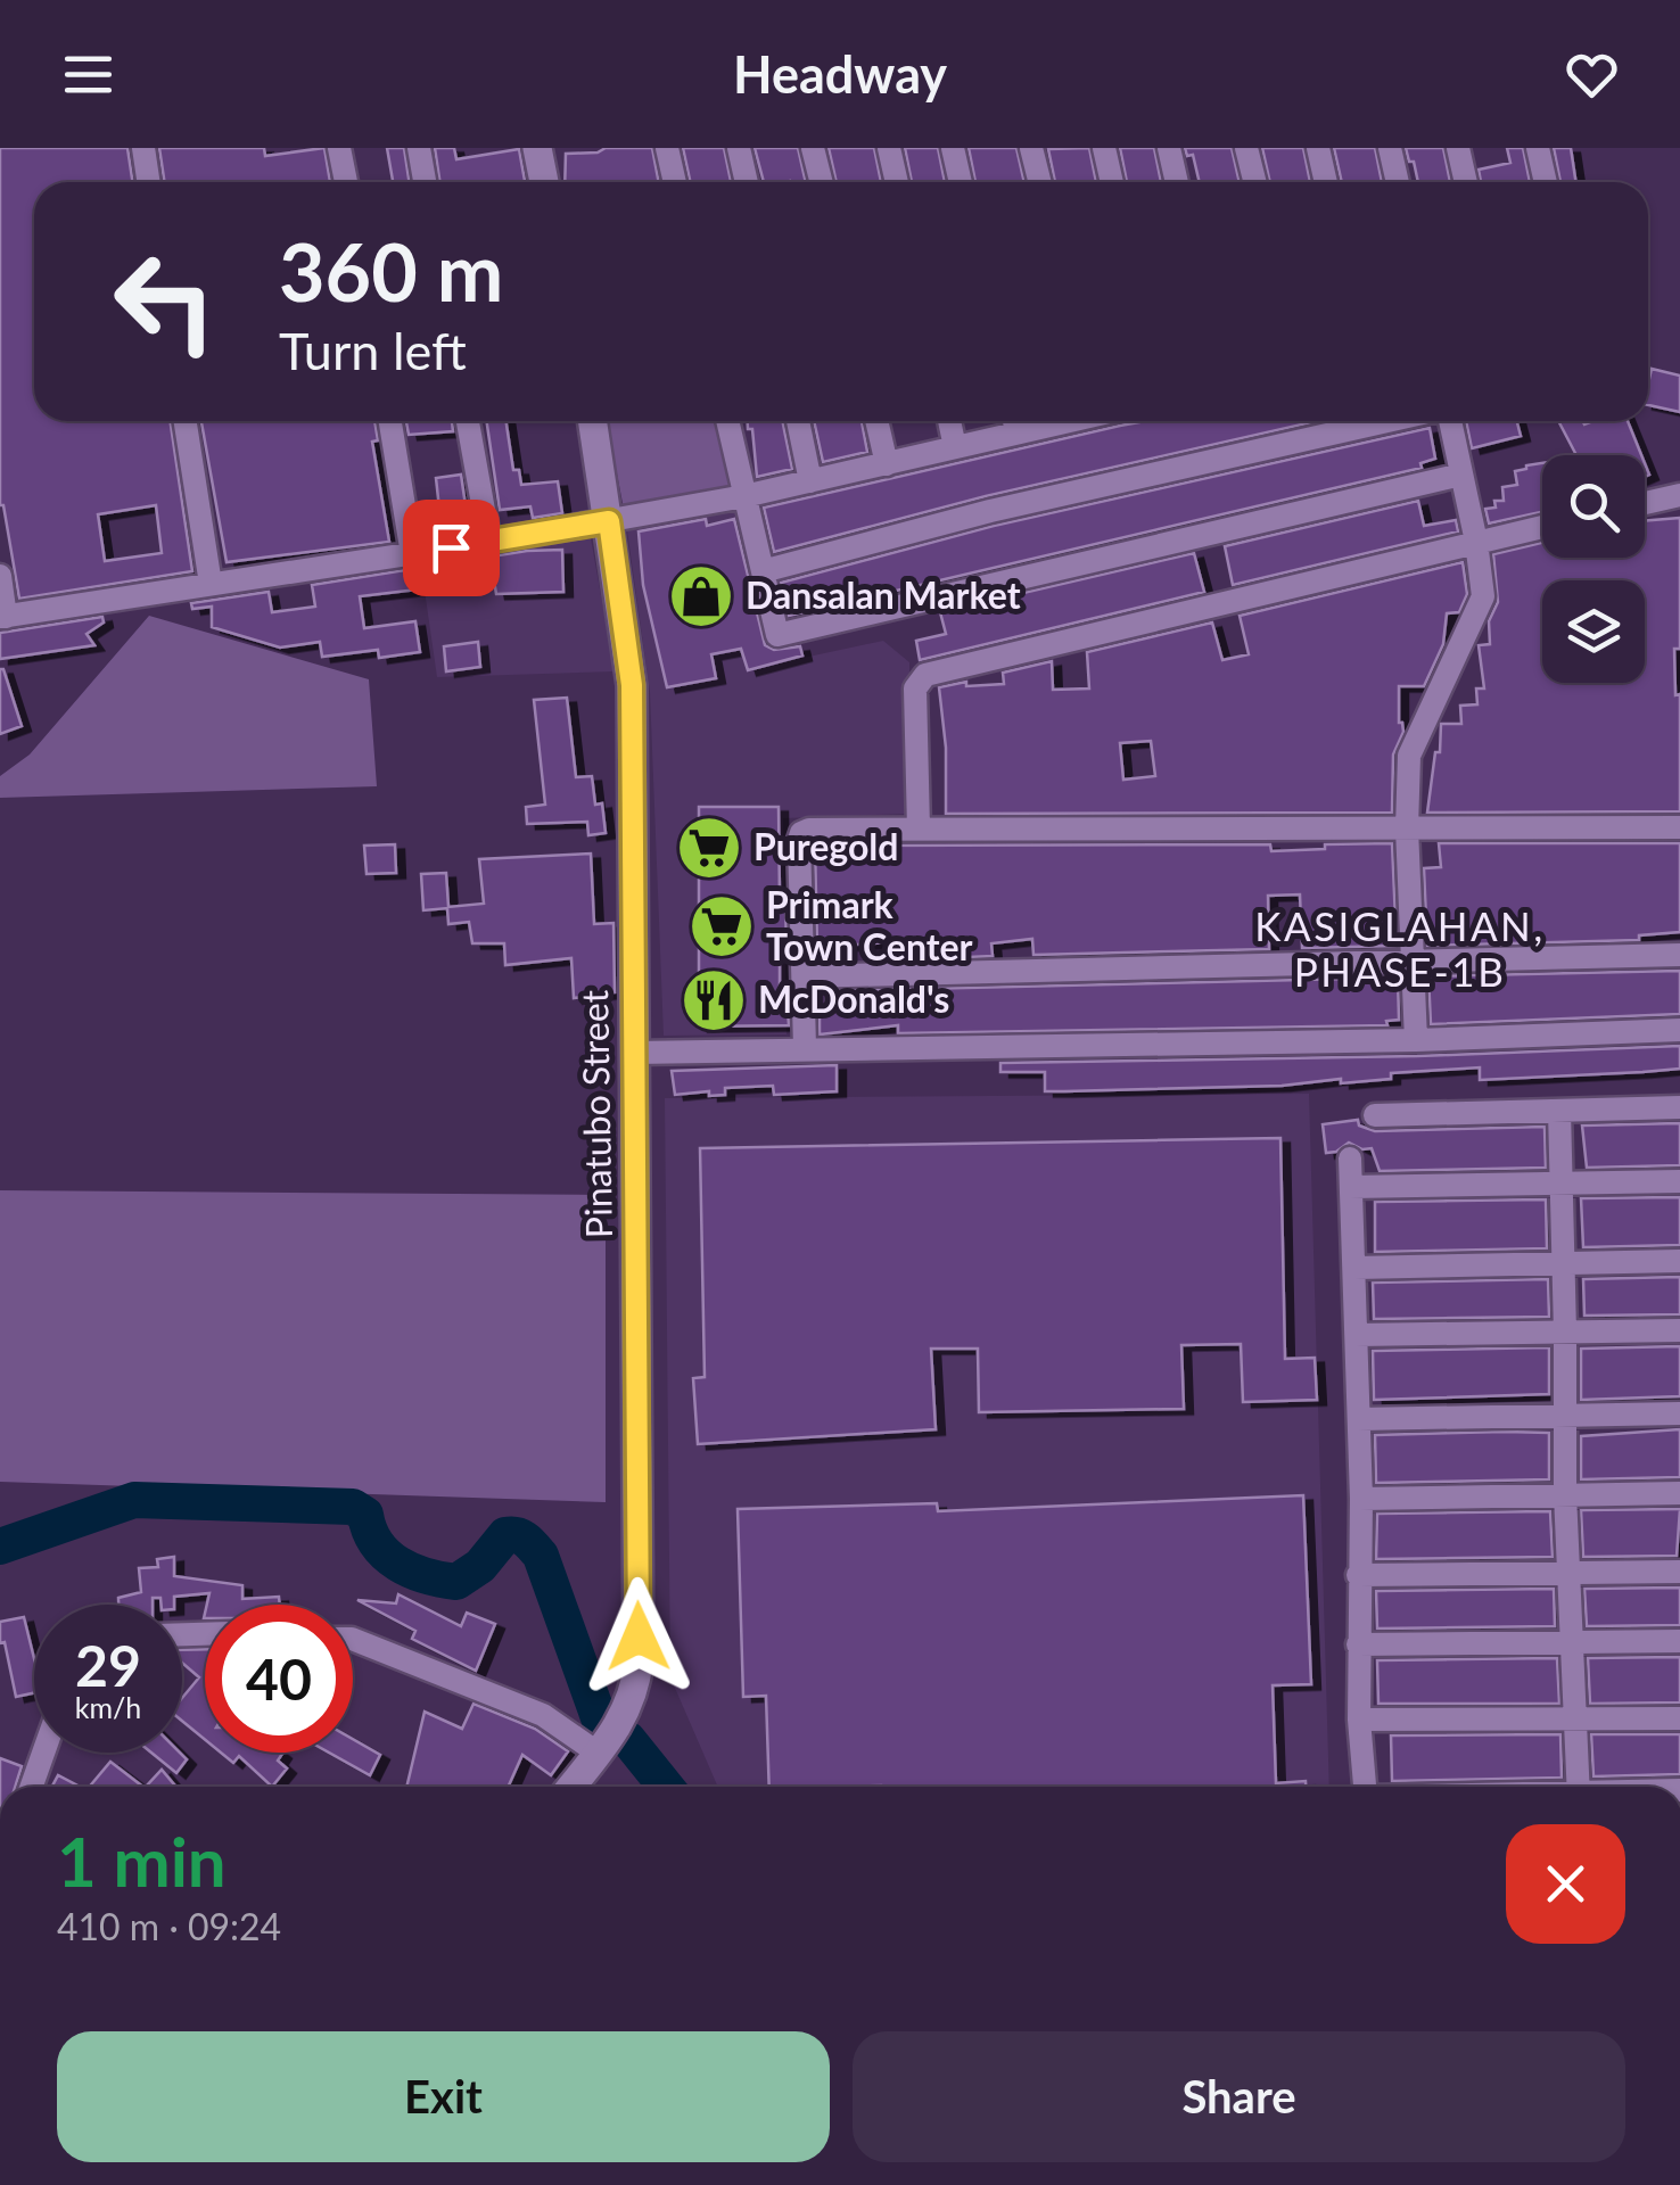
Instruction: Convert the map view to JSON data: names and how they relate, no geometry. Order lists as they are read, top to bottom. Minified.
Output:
{"streets":{"street":["Pinatubo Street"]},"districts":["KASIGLAHAN, PHASE-1B"],"places":{"shop":["Dansalan Market"],"supermarket":["Puregold","Primark Town Center"],"restaurant":["McDonald's"]},"page":{"header":"Headway","turn":["360 m","Turn left"],"speed":"29 km/h","limit":"40","heading":["1 min","410 m · 09:24"],"buttons":["Exit","Share"]}}
